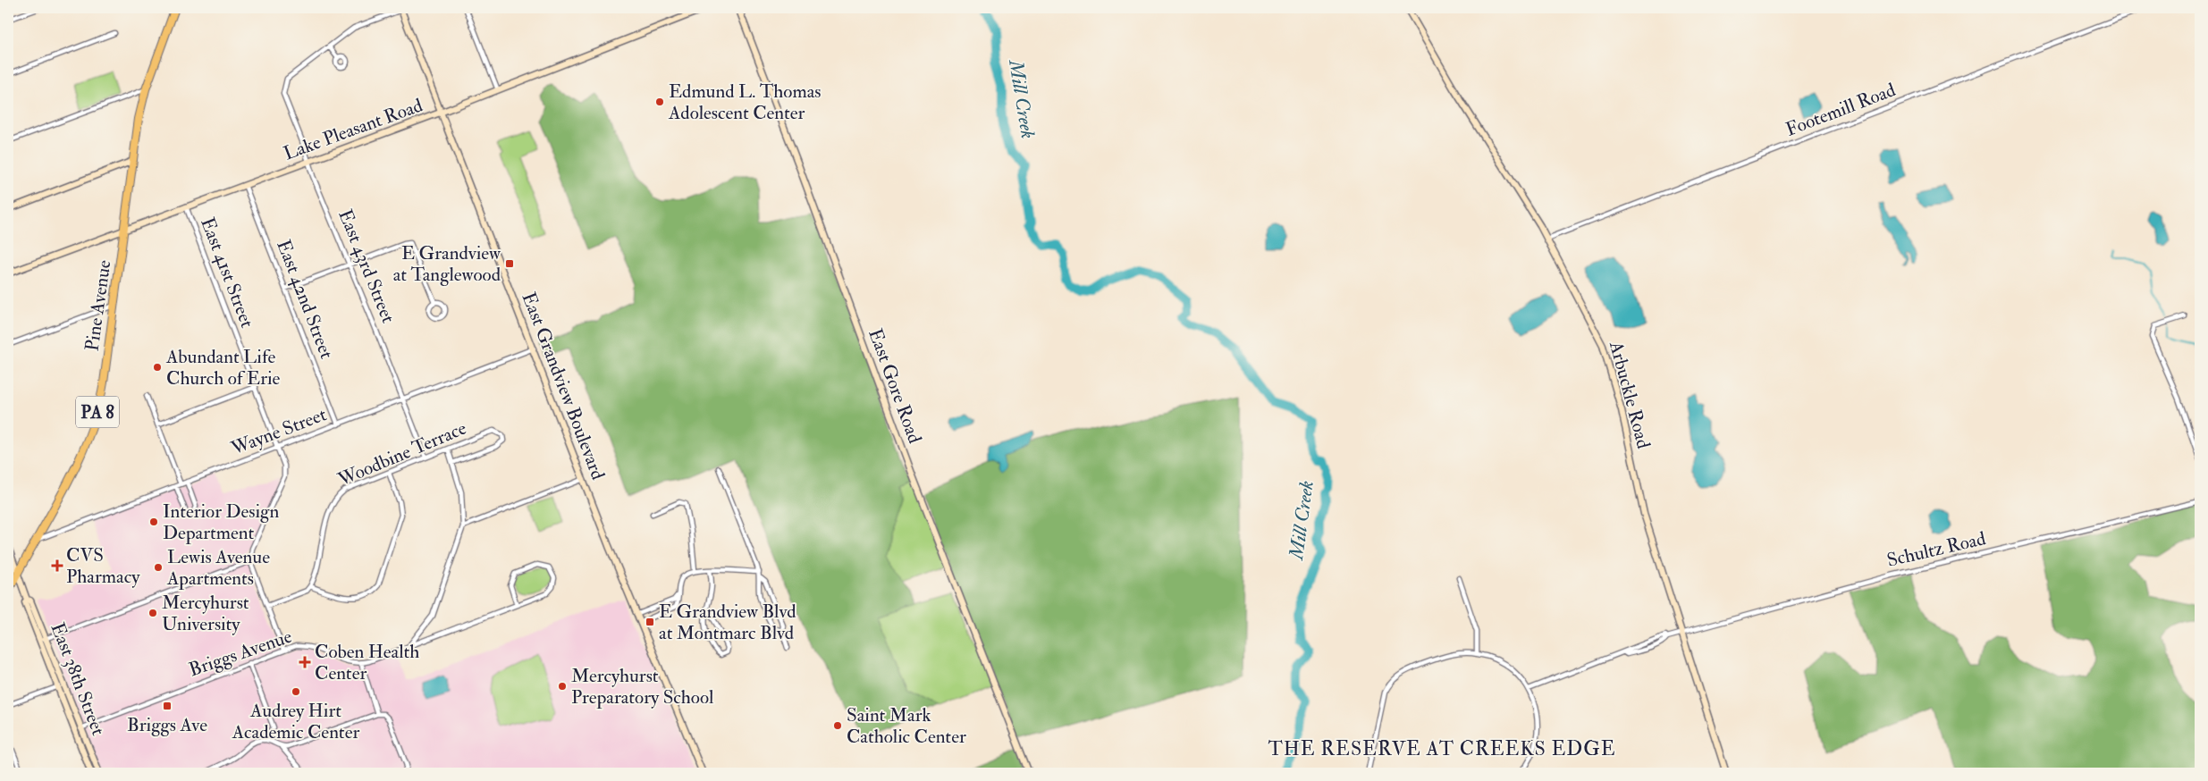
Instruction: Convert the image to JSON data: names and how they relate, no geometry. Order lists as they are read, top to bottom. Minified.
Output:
{"streets":{"main road":["Pine Avenue","PA 8"],"street":["Footemill Road","Lake Pleasant Road","East 43rd Street","East 41st Street","East 42nd Street","East Grandview Boulevard","East Gore Road","Arbuckle Road","Wayne Street","Woodbine Terrace","Schultz Road","Briggs Avenue","East 38th Street"]},"crossings":[["Footemill Road","Arbuckle Road"],["Lake Pleasant Road","East 43rd Street"],["Lake Pleasant Road","East 41st Street"],["Lake Pleasant Road","East 42nd Street"],["Lake Pleasant Road","Pine Avenue"],["Lake Pleasant Road","East Grandview Boulevard"],["East 43rd Street","Wayne Street"],["East 43rd Street","Woodbine Terrace"],["East 41st Street","Wayne Street"],["East 42nd Street","Wayne Street"],["Pine Avenue","Wayne Street"],["Pine Avenue","East 38th Street"],["East Grandview Boulevard","Wayne Street"],["Arbuckle Road","Schultz Road"],["Briggs Avenue","East 38th Street"]],"districts":["THE RESERVE AT CREEKS EDGE"],"water":["Mill Creek"],"places":{"other":["Edmund L. Thomas Adolescent Center","Abundant Life Church of Erie","Interior Design Department","Lewis Avenue Apartments","Mercyhurst University","Mercyhurst Preparatory School","Audrey Hirt Academic Center","Saint Mark Catholic Center"],"transit":["E Grandview at Tanglewood","E Grandview Blvd at Montmarc Blvd","Briggs Ave"],"health":["CVS Pharmacy","Coben Health Center"]}}
